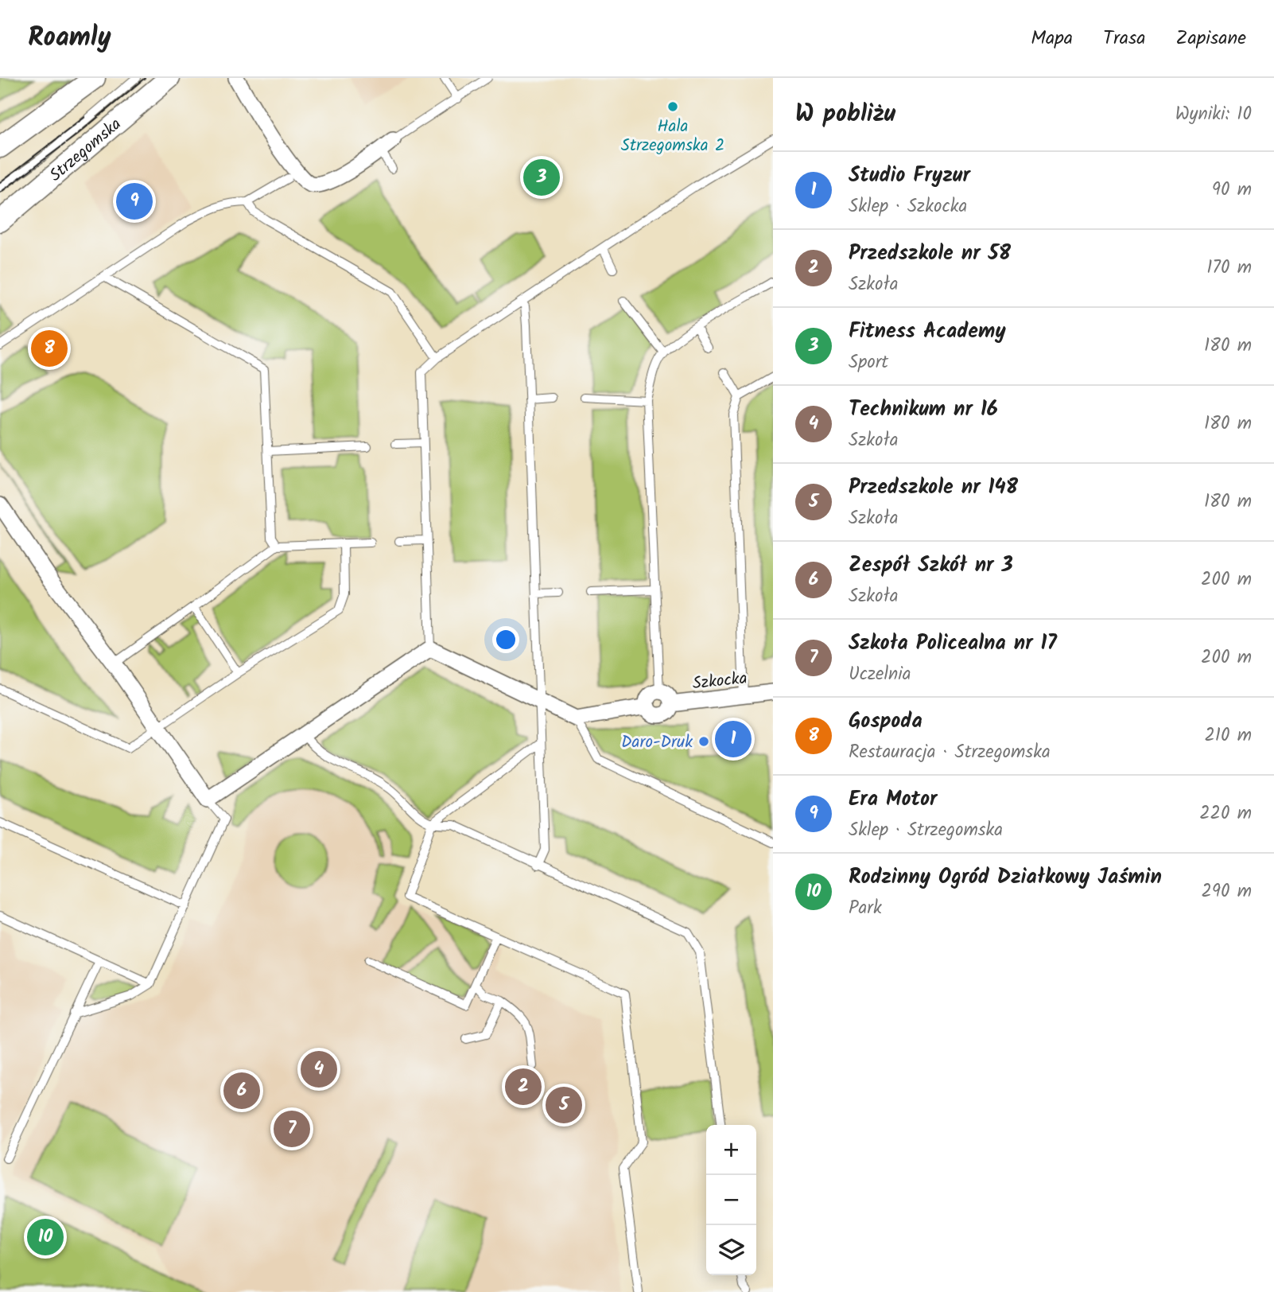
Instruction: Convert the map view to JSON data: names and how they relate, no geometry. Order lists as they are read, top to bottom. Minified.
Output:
{"streets":{"main road":["Strzegomska"],"street":["Szkocka"]},"places":["Hala Strzegomska 2","Daro-Druk"],"page":{"header":"Roamly","nav":["Mapa","Trasa","Zapisane"],"heading":["W pobliżu","Wyniki: 10"],"list":[{"mark":"1","name":"Studio Fryzur","note":"Sklep · Szkocka","value":"90 m"},{"mark":"2","name":"Przedszkole nr 58","note":"Szkoła","value":"170 m"},{"mark":"3","name":"Fitness Academy","note":"Sport","value":"180 m"},{"mark":"4","name":"Technikum nr 16","note":"Szkoła","value":"180 m"},{"mark":"5","name":"Przedszkole nr 148","note":"Szkoła","value":"180 m"},{"mark":"6","name":"Zespół Szkół nr 3","note":"Szkoła","value":"200 m"},{"mark":"7","name":"Szkoła Policealna nr 17","note":"Uczelnia","value":"200 m"},{"mark":"8","name":"Gospoda","note":"Restauracja · Strzegomska","value":"210 m"},{"mark":"9","name":"Era Motor","note":"Sklep · Strzegomska","value":"220 m"},{"mark":"10","name":"Rodzinny Ogród Działkowy Jaśmin","note":"Park","value":"290 m"}],"pins":["3","9","8","1","4","2","6","5","7","10"],"map_buttons":["+","−"]}}
